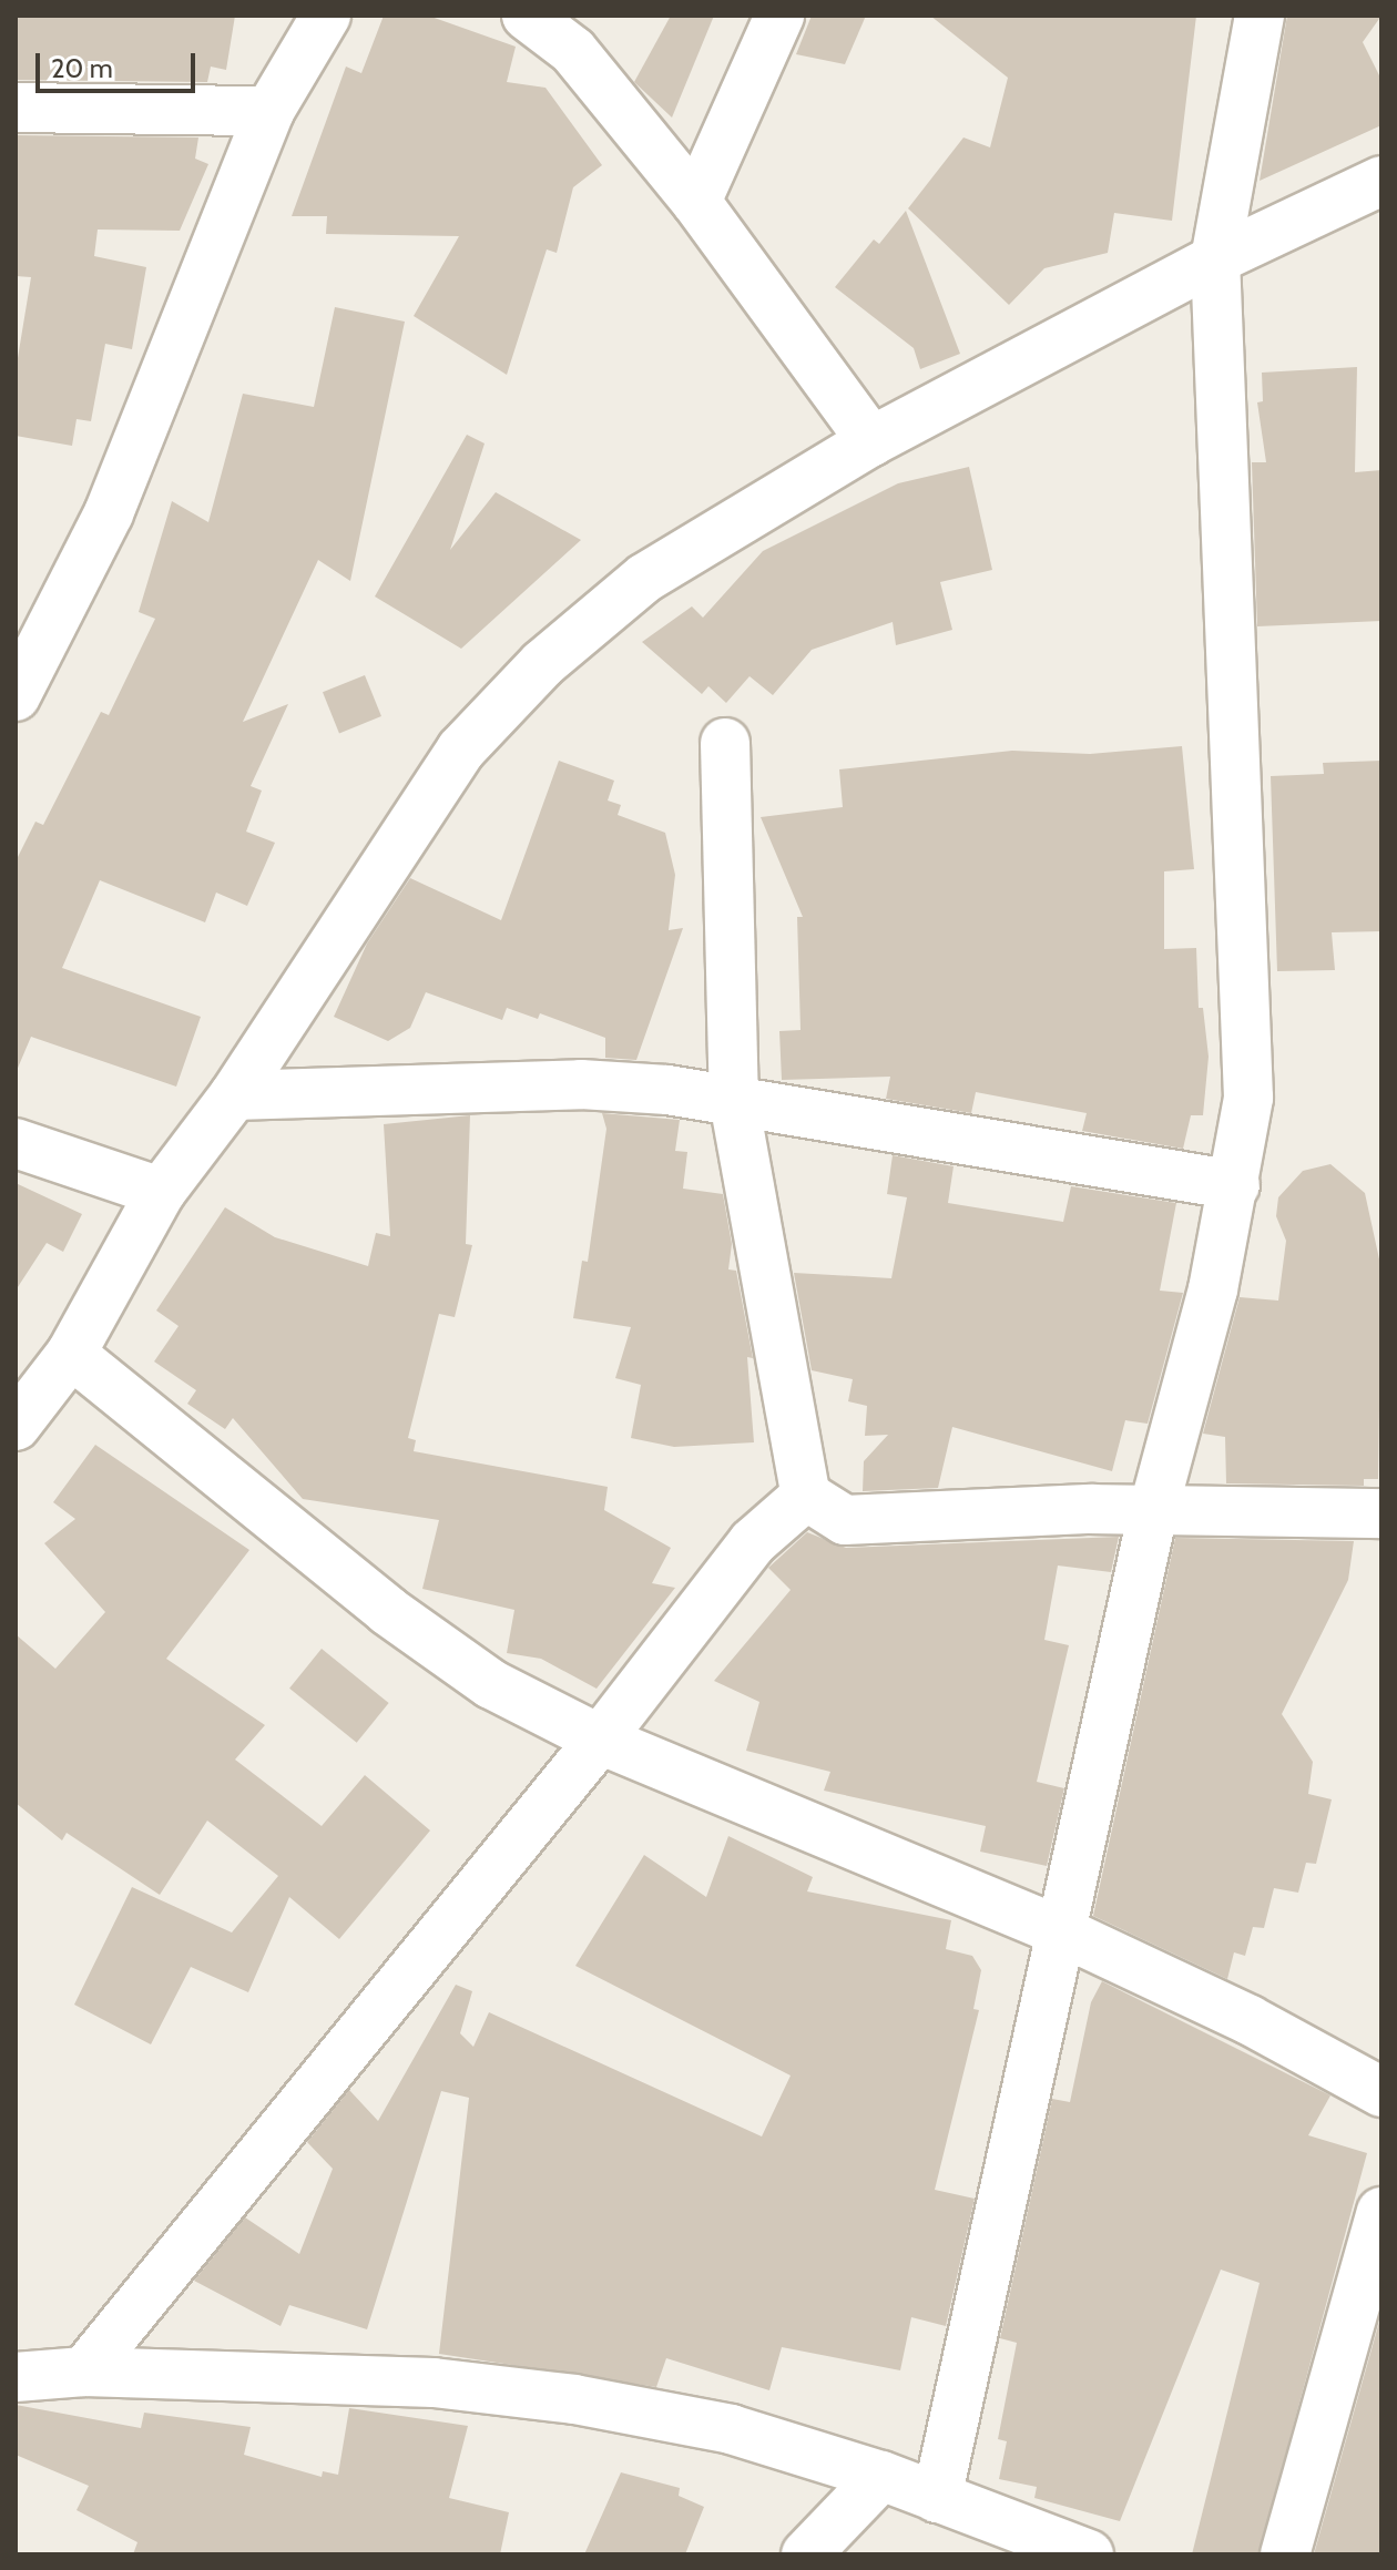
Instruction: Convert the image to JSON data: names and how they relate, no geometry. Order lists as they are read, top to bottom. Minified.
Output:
{"scale_bar":"20 m"}
